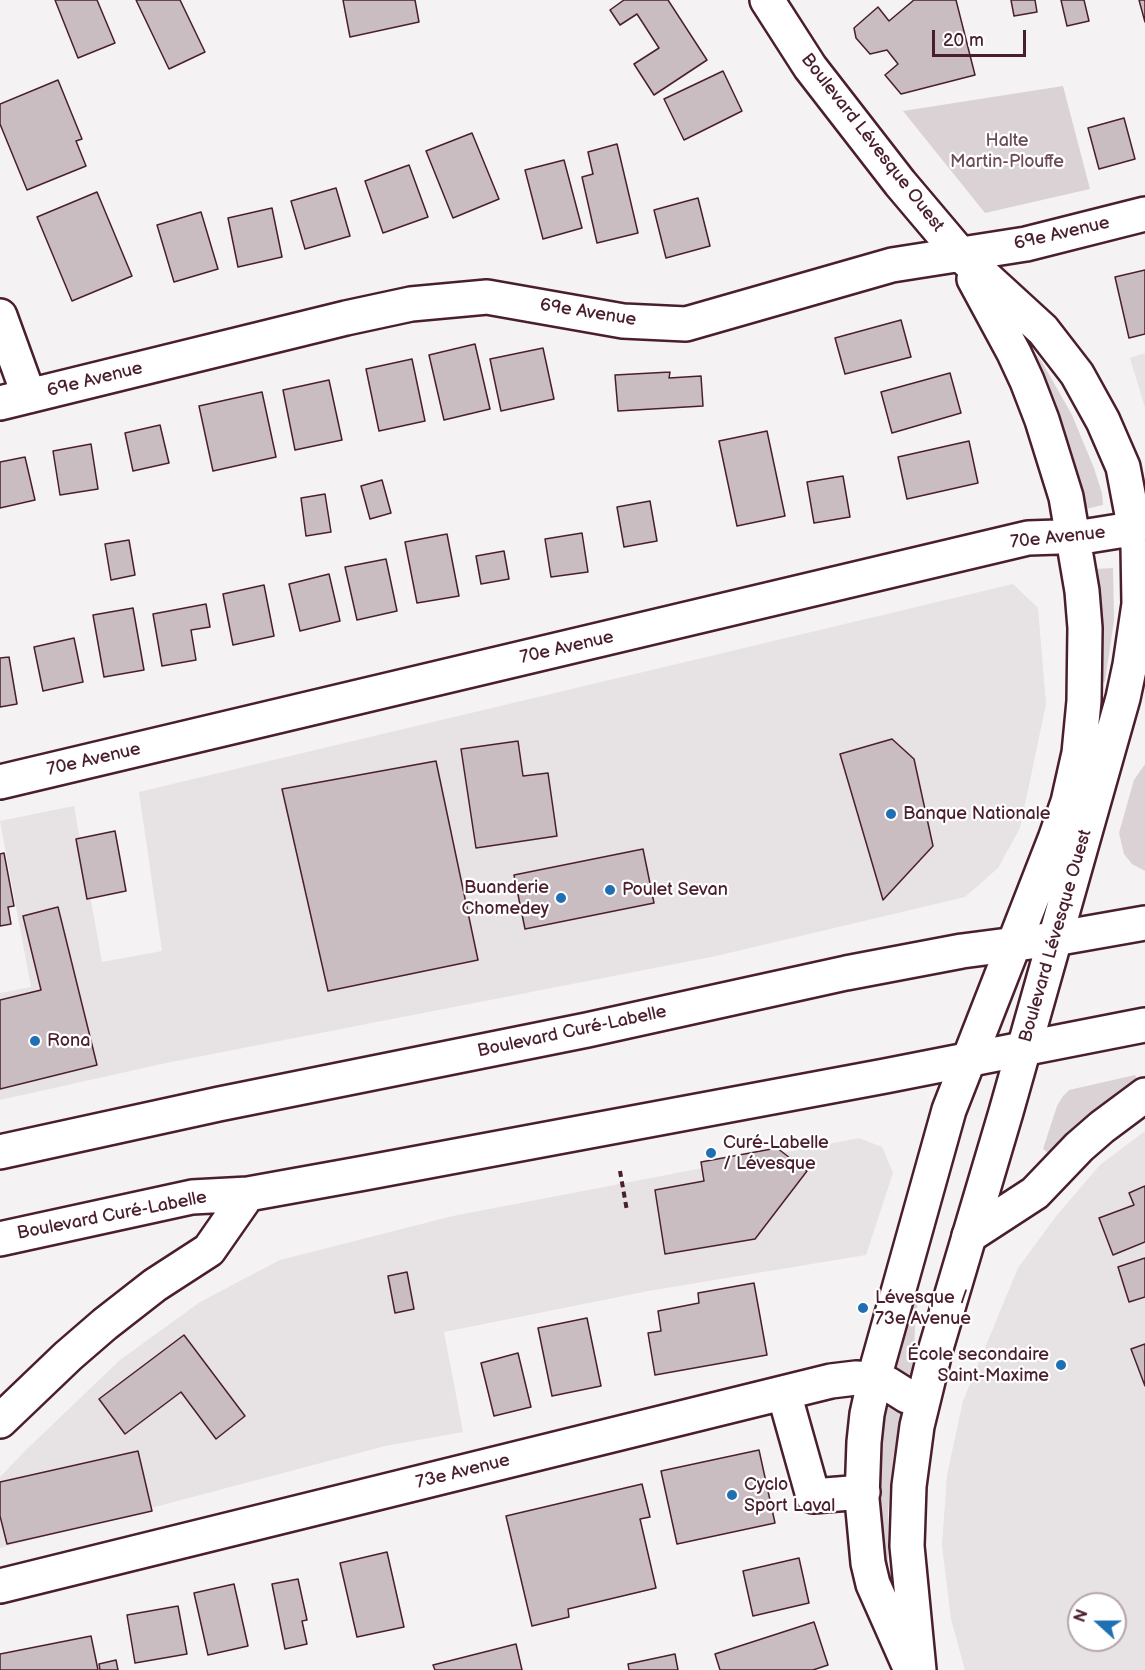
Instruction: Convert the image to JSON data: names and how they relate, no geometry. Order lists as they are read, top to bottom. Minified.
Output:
{"streets":{"street":["Boulevard Lévesque Ouest","69e Avenue","70e Avenue","Boulevard Curé-Labelle","73e Avenue"]},"crossings":[["Boulevard Lévesque Ouest","69e Avenue"],["Boulevard Lévesque Ouest","70e Avenue"],["Boulevard Lévesque Ouest","Boulevard Curé-Labelle"],["Boulevard Lévesque Ouest","73e Avenue"]],"parks":["Halte Martin-Plouffe"],"places":["Banque Nationale","Poulet Sevan","Buanderie Chomedey","Rona","Curé-Labelle / Lévesque","Lévesque / 73e Avenue","École secondaire Saint-Maxime","Cyclo Sport Laval"],"scale_bar":"20 m","north":"left"}
